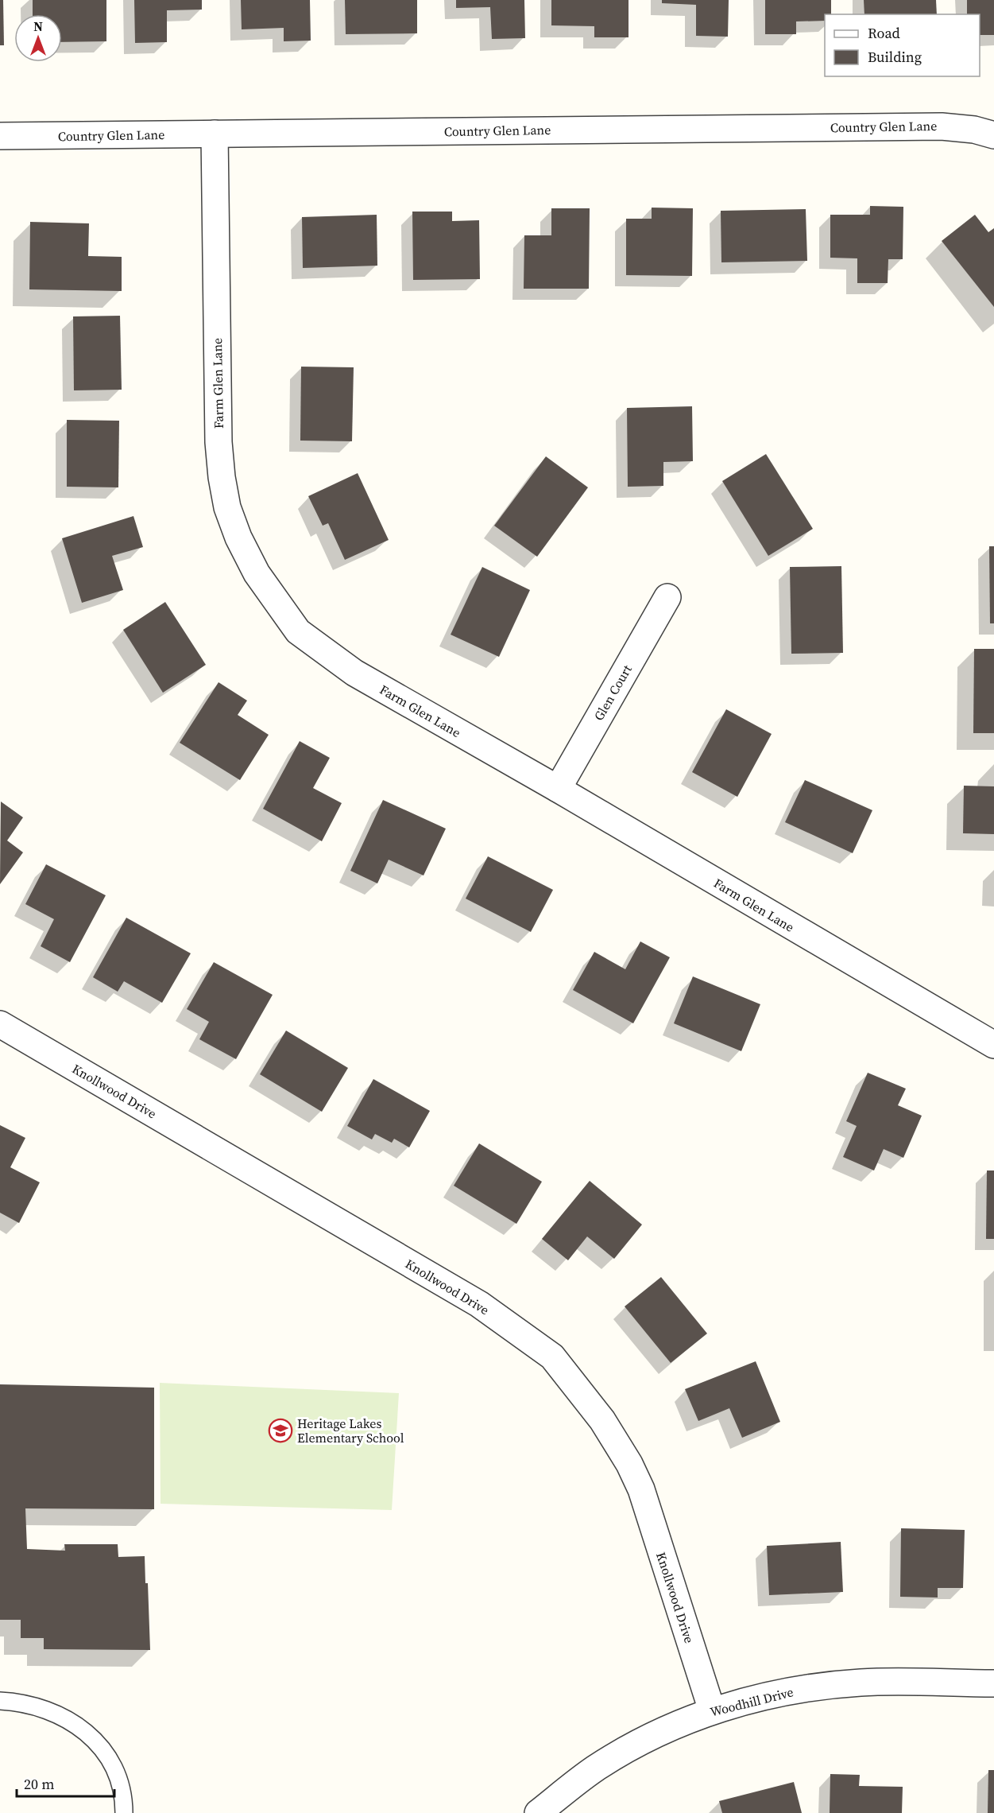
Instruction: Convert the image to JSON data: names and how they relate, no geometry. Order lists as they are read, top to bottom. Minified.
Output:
{"streets":{"street":["Country Glen Lane","Farm Glen Lane","Glen Court","Knollwood Drive","Woodhill Drive"]},"crossings":[["Country Glen Lane","Farm Glen Lane"],["Farm Glen Lane","Glen Court"],["Knollwood Drive","Woodhill Drive"]],"places":{"school or university":["Heritage Lakes Elementary School"]},"legend":["Road","Building"],"scale_bar":"20 m","north":"top"}
